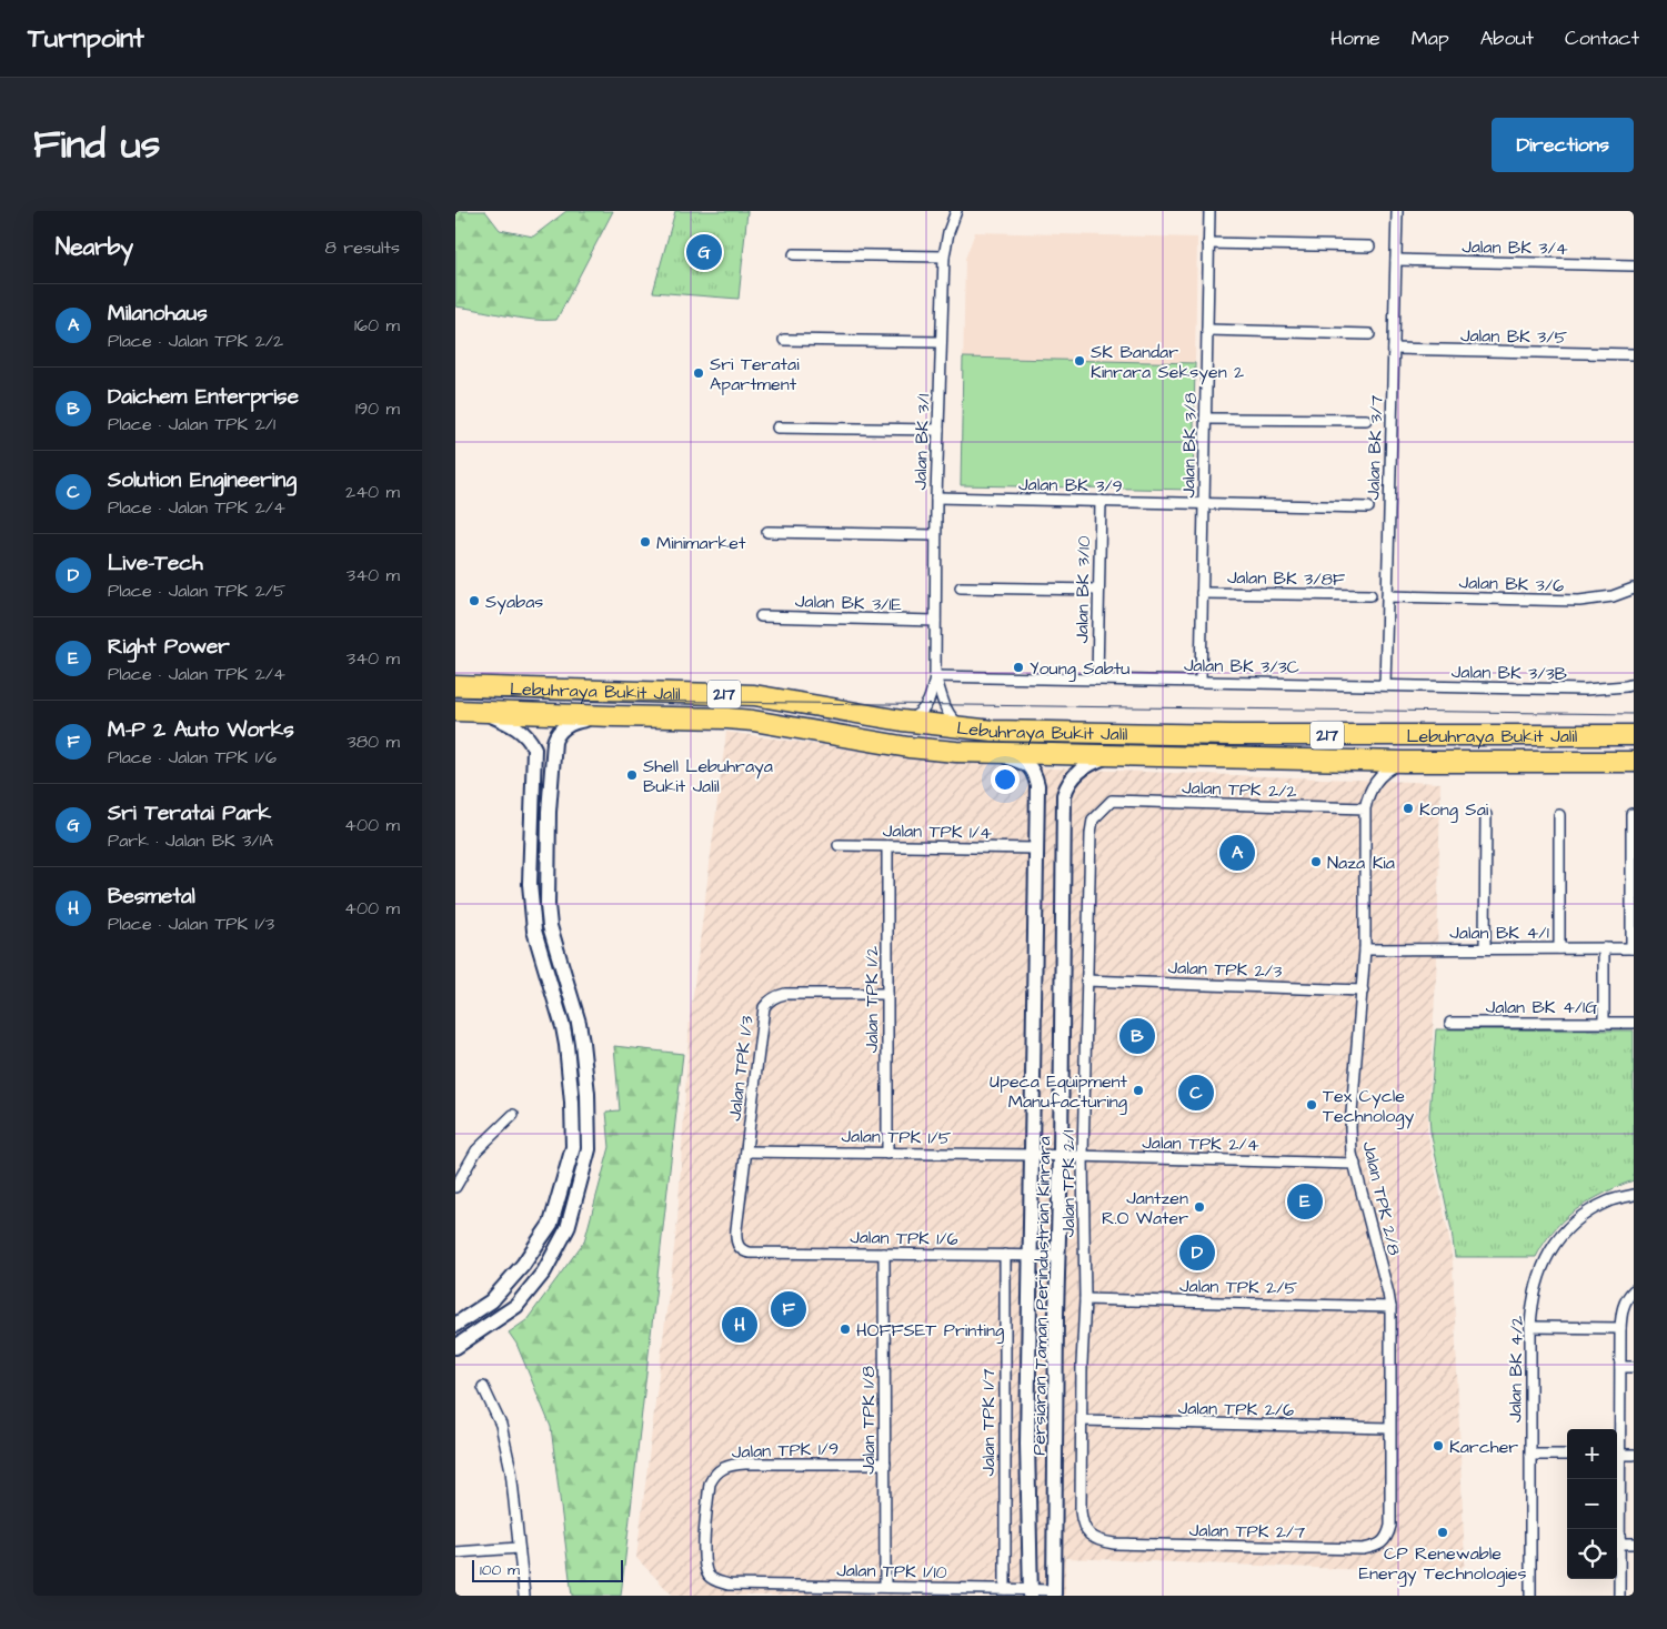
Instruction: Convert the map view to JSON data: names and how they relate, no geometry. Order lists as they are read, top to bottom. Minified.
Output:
{"streets":{"highway":["Lebuhraya Bukit Jalil","217"],"street":["Jalan BK 3/4","Jalan BK 3/5","Jalan BK 3/1","Jalan BK 3/8","Jalan BK 3/7","Jalan BK 3/9","Jalan BK 3/8F","Jalan BK 3/6","Jalan BK 3/10","Jalan BK 3/1E","Jalan BK 3/3C","Jalan BK 3/3B","Jalan TPK 2/2","Jalan TPK 1/4","Jalan BK 4/1","Jalan TPK 2/3","Jalan TPK 1/2","Jalan BK 4/1G","Jalan TPK 1/3","Jalan TPK 1/5","Jalan TPK 2/4","Jalan TPK 2/1","Jalan TPK 2/8","Jalan TPK 1/6","Jalan TPK 2/5","Persiaran Taman Perindustrian Kinrara","Jalan BK 4/2","Jalan TPK 2/6","Jalan TPK 1/8","Jalan TPK 1/7","Jalan TPK 1/9","Jalan TPK 2/7","Jalan TPK 1/10"]},"crossings":[["Jalan BK 3/4","Jalan BK 3/7"],["Jalan BK 3/5","Jalan BK 3/7"],["Jalan BK 3/1","Jalan BK 3/9"],["Jalan BK 3/1","Jalan BK 3/1E"],["Jalan BK 3/1","Jalan BK 3/3C"],["Jalan BK 3/1","Lebuhraya Bukit Jalil"],["Jalan BK 3/8","Jalan BK 3/9"],["Jalan BK 3/8","Jalan BK 3/8F"],["Jalan BK 3/8","Jalan BK 3/3C"],["Jalan BK 3/7","Jalan BK 3/6"],["Jalan BK 3/7","Jalan BK 3/3C"],["Jalan BK 3/7","Jalan BK 3/3B"],["Jalan BK 3/9","Jalan BK 3/10"],["Jalan BK 3/10","Jalan BK 3/3C"],["Jalan BK 3/3C","Jalan BK 3/3B"],["Lebuhraya Bukit Jalil","Jalan TPK 2/8"],["Lebuhraya Bukit Jalil","Persiaran Taman Perindustrian Kinrara"],["Jalan TPK 2/2","Jalan TPK 2/1"],["Jalan TPK 2/2","Jalan TPK 2/8"],["Jalan TPK 1/4","Jalan TPK 1/2"],["Jalan TPK 1/4","Persiaran Taman Perindustrian Kinrara"],["Jalan BK 4/1","Jalan TPK 2/8"],["Jalan TPK 2/3","Jalan TPK 2/1"],["Jalan TPK 2/3","Jalan TPK 2/8"],["Jalan TPK 1/2","Jalan TPK 1/3"],["Jalan TPK 1/2","Jalan TPK 1/5"],["Jalan TPK 1/3","Jalan TPK 1/5"],["Jalan TPK 1/3","Jalan TPK 1/6"],["Jalan TPK 1/5","Jalan TPK 2/4"],["Jalan TPK 1/5","Persiaran Taman Perindustrian Kinrara"],["Jalan TPK 2/4","Jalan TPK 2/1"],["Jalan TPK 2/4","Jalan TPK 2/8"],["Jalan TPK 2/4","Persiaran Taman Perindustrian Kinrara"],["Jalan TPK 2/1","Jalan TPK 2/5"],["Jalan TPK 2/1","Jalan TPK 2/6"],["Jalan TPK 2/1","Jalan TPK 2/7"],["Jalan TPK 2/8","Jalan TPK 2/5"],["Jalan TPK 2/8","Jalan TPK 2/6"],["Jalan TPK 2/8","Jalan TPK 2/7"],["Jalan TPK 1/6","Persiaran Taman Perindustrian Kinrara"],["Jalan TPK 1/6","Jalan TPK 1/8"],["Jalan TPK 1/6","Jalan TPK 1/7"],["Persiaran Taman Perindustrian Kinrara","Jalan TPK 1/10"],["Jalan TPK 1/8","Jalan TPK 1/9"],["Jalan TPK 1/8","Jalan TPK 1/10"],["Jalan TPK 1/7","Jalan TPK 1/10"],["Jalan TPK 1/9","Jalan TPK 1/10"]],"places":["SK Bandar Kinrara Seksyen 2","Sri Teratai Apartment","Minimarket","Syabas","Young Sabtu","Shell Lebuhraya Bukit Jalil","Kong Sai","Naza Kia","Upeca Equipment Manufacturing","Tex Cycle Technology","Jantzen R.O Water","HOFFSET Printing","Karcher","CP Renewable Energy Technologies"],"scale_bar":"100 m","page":{"header":"Turnpoint","nav":["Home","Map","About","Contact"],"title":"Find us","buttons":"Directions","heading":["Nearby","8 results"],"pins":["G","A","B","C","E","D","F","H"],"list":[{"mark":"A","name":"Milanohaus","note":"Place · Jalan TPK 2/2","value":"160 m"},{"mark":"B","name":"Daichem Enterprise","note":"Place · Jalan TPK 2/1","value":"190 m"},{"mark":"C","name":"Solution Engineering","note":"Place · Jalan TPK 2/4","value":"240 m"},{"mark":"D","name":"Live-Tech","note":"Place · Jalan TPK 2/5","value":"340 m"},{"mark":"E","name":"Right Power","note":"Place · Jalan TPK 2/4","value":"340 m"},{"mark":"F","name":"M-P 2 Auto Works","note":"Place · Jalan TPK 1/6","value":"380 m"},{"mark":"G","name":"Sri Teratai Park","note":"Park · Jalan BK 3/1A","value":"400 m"},{"mark":"H","name":"Besmetal","note":"Place · Jalan TPK 1/3","value":"400 m"}],"map_buttons":["+","−"],"scale":"100 m"}}
